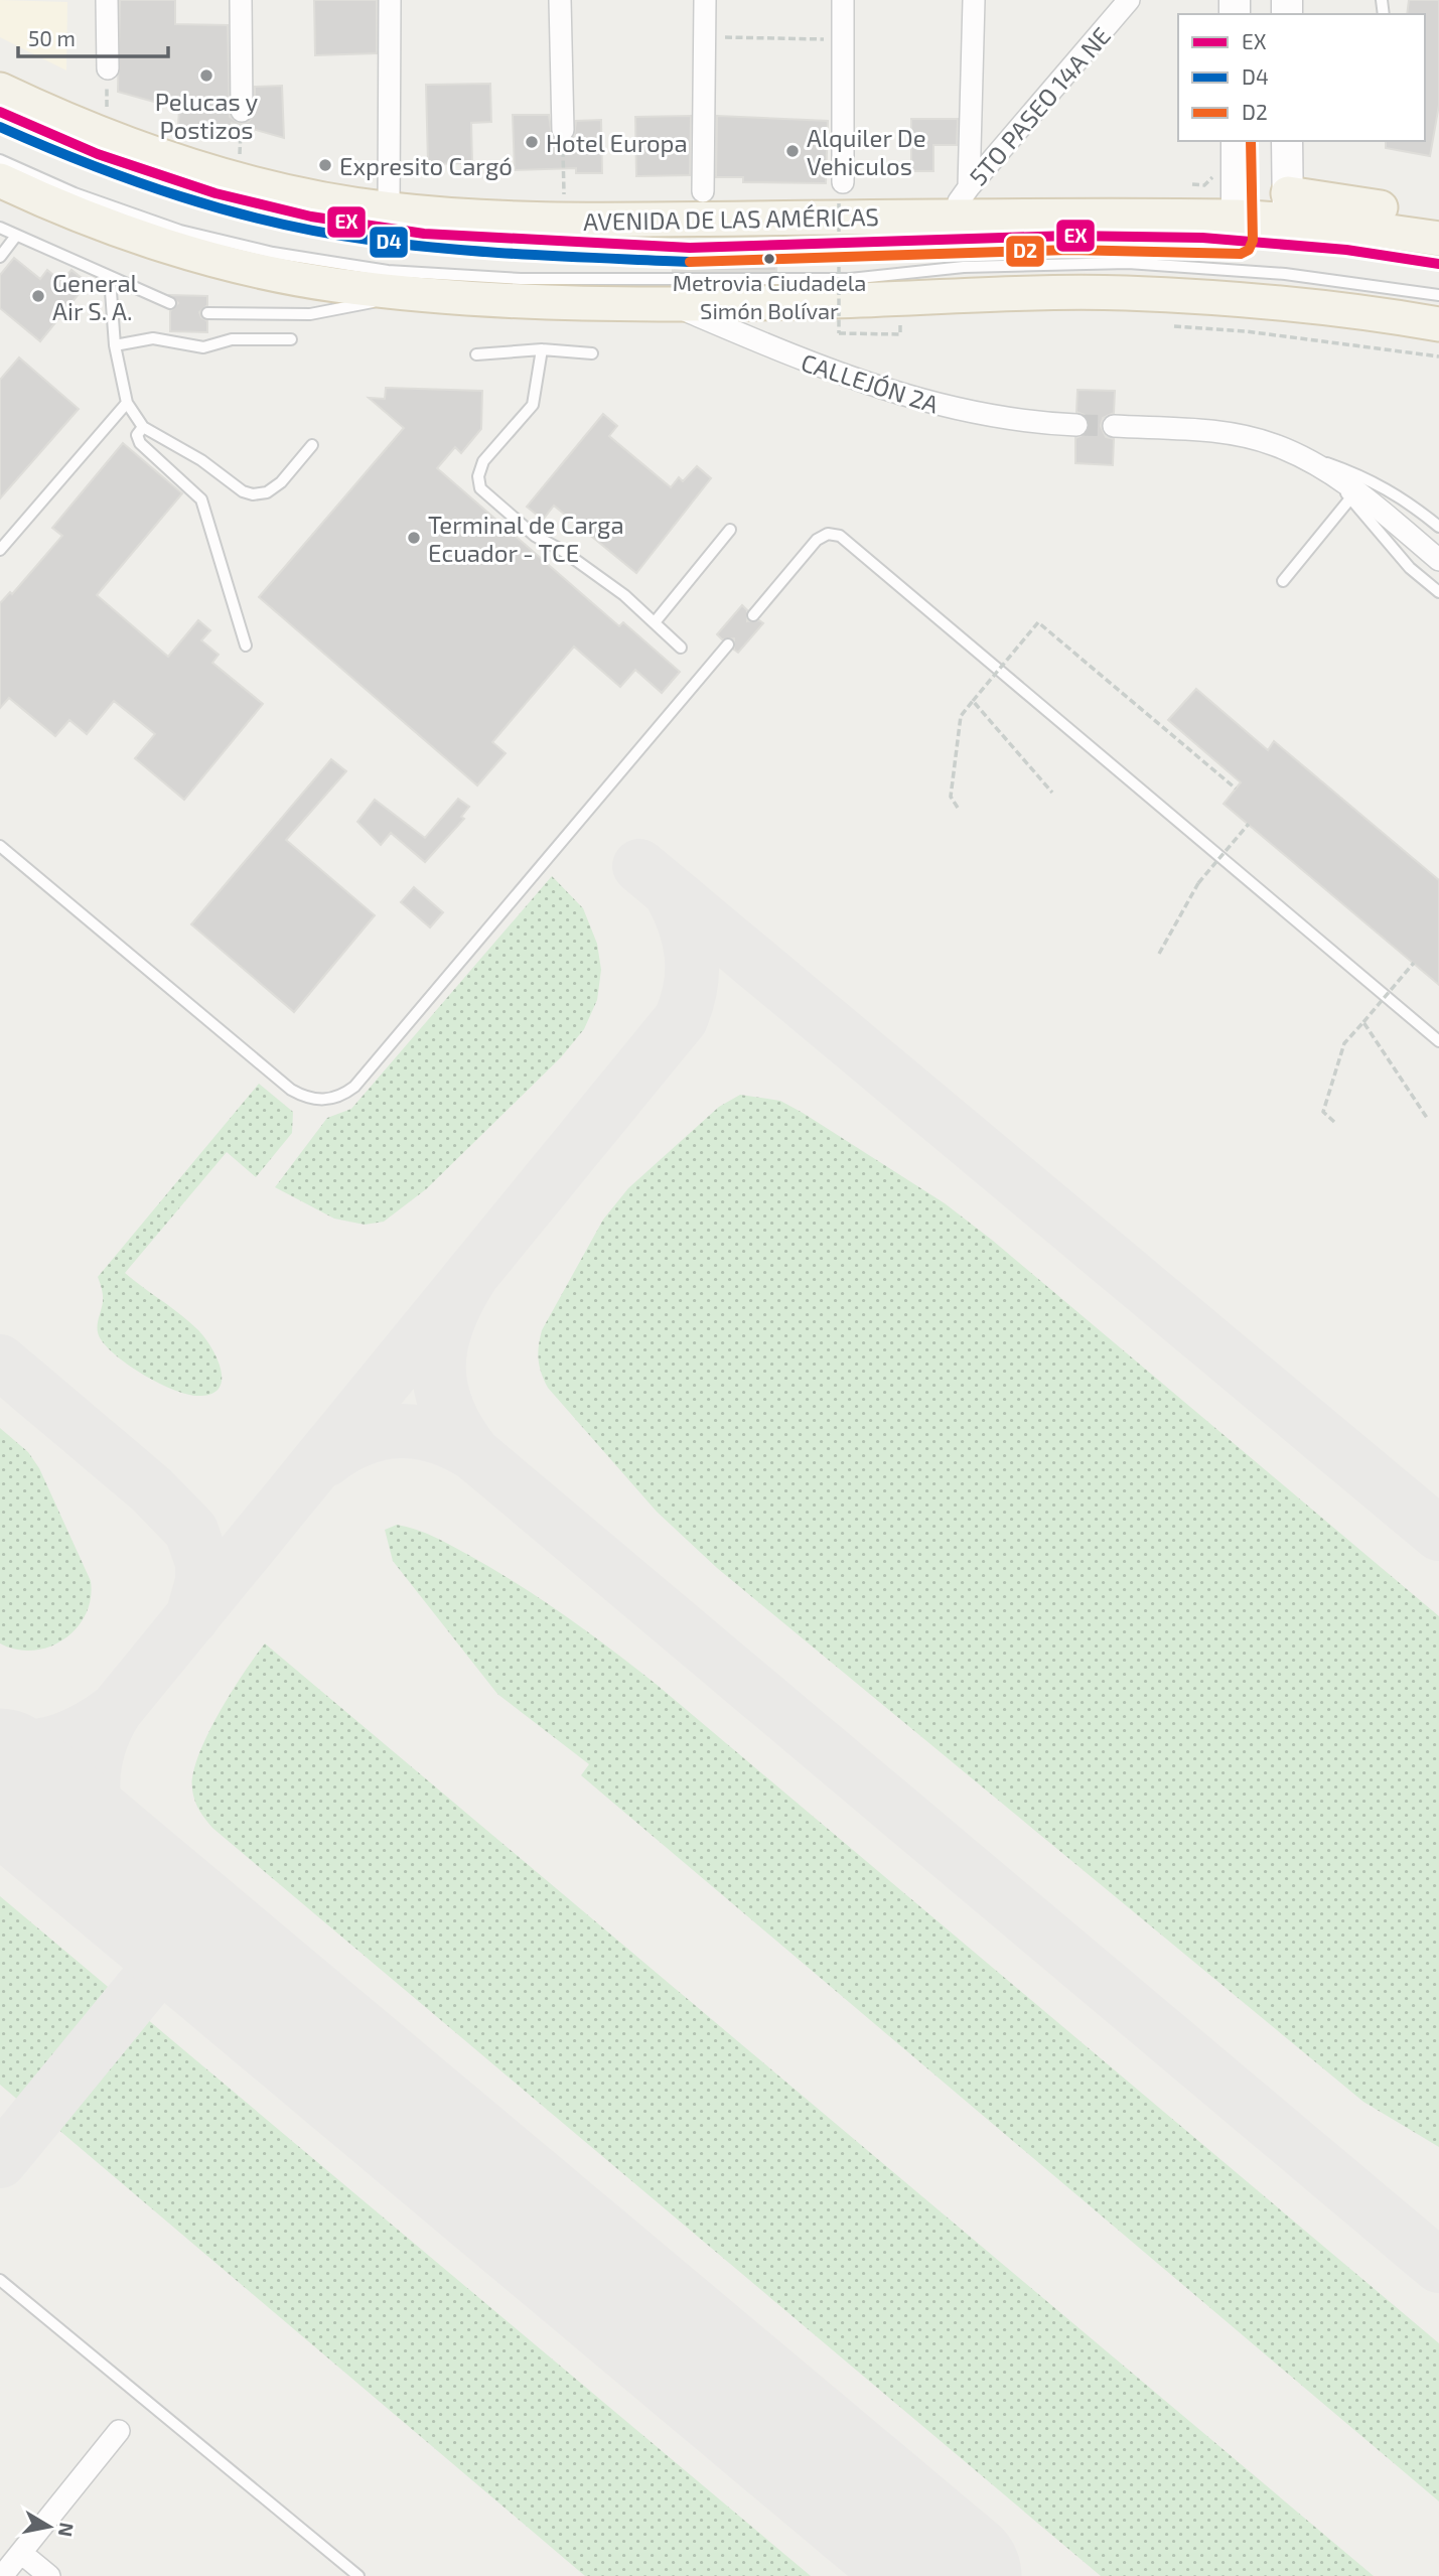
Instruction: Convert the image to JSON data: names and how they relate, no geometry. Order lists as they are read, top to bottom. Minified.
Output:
{"streets":{"main road":["AVENIDA DE LAS AMÉRICAS"],"street":["5TO PASEO 14A NE","CALLEJÓN 2A"]},"crossings":[["5TO PASEO 14A NE","AVENIDA DE LAS AMÉRICAS"]],"places":["Pelucas y Postizos","Hotel Europa","Alquiler De Vehiculos","Expresito Cargó","Metrovia Ciudadela Simón Bolívar","General Air S. A.","Terminal de Carga Ecuador - TCE"],"lines":["transit line EX","transit line D4","transit line D2"],"legend":["EX","D4","D2"],"scale_bar":"50 m","north":"right"}
